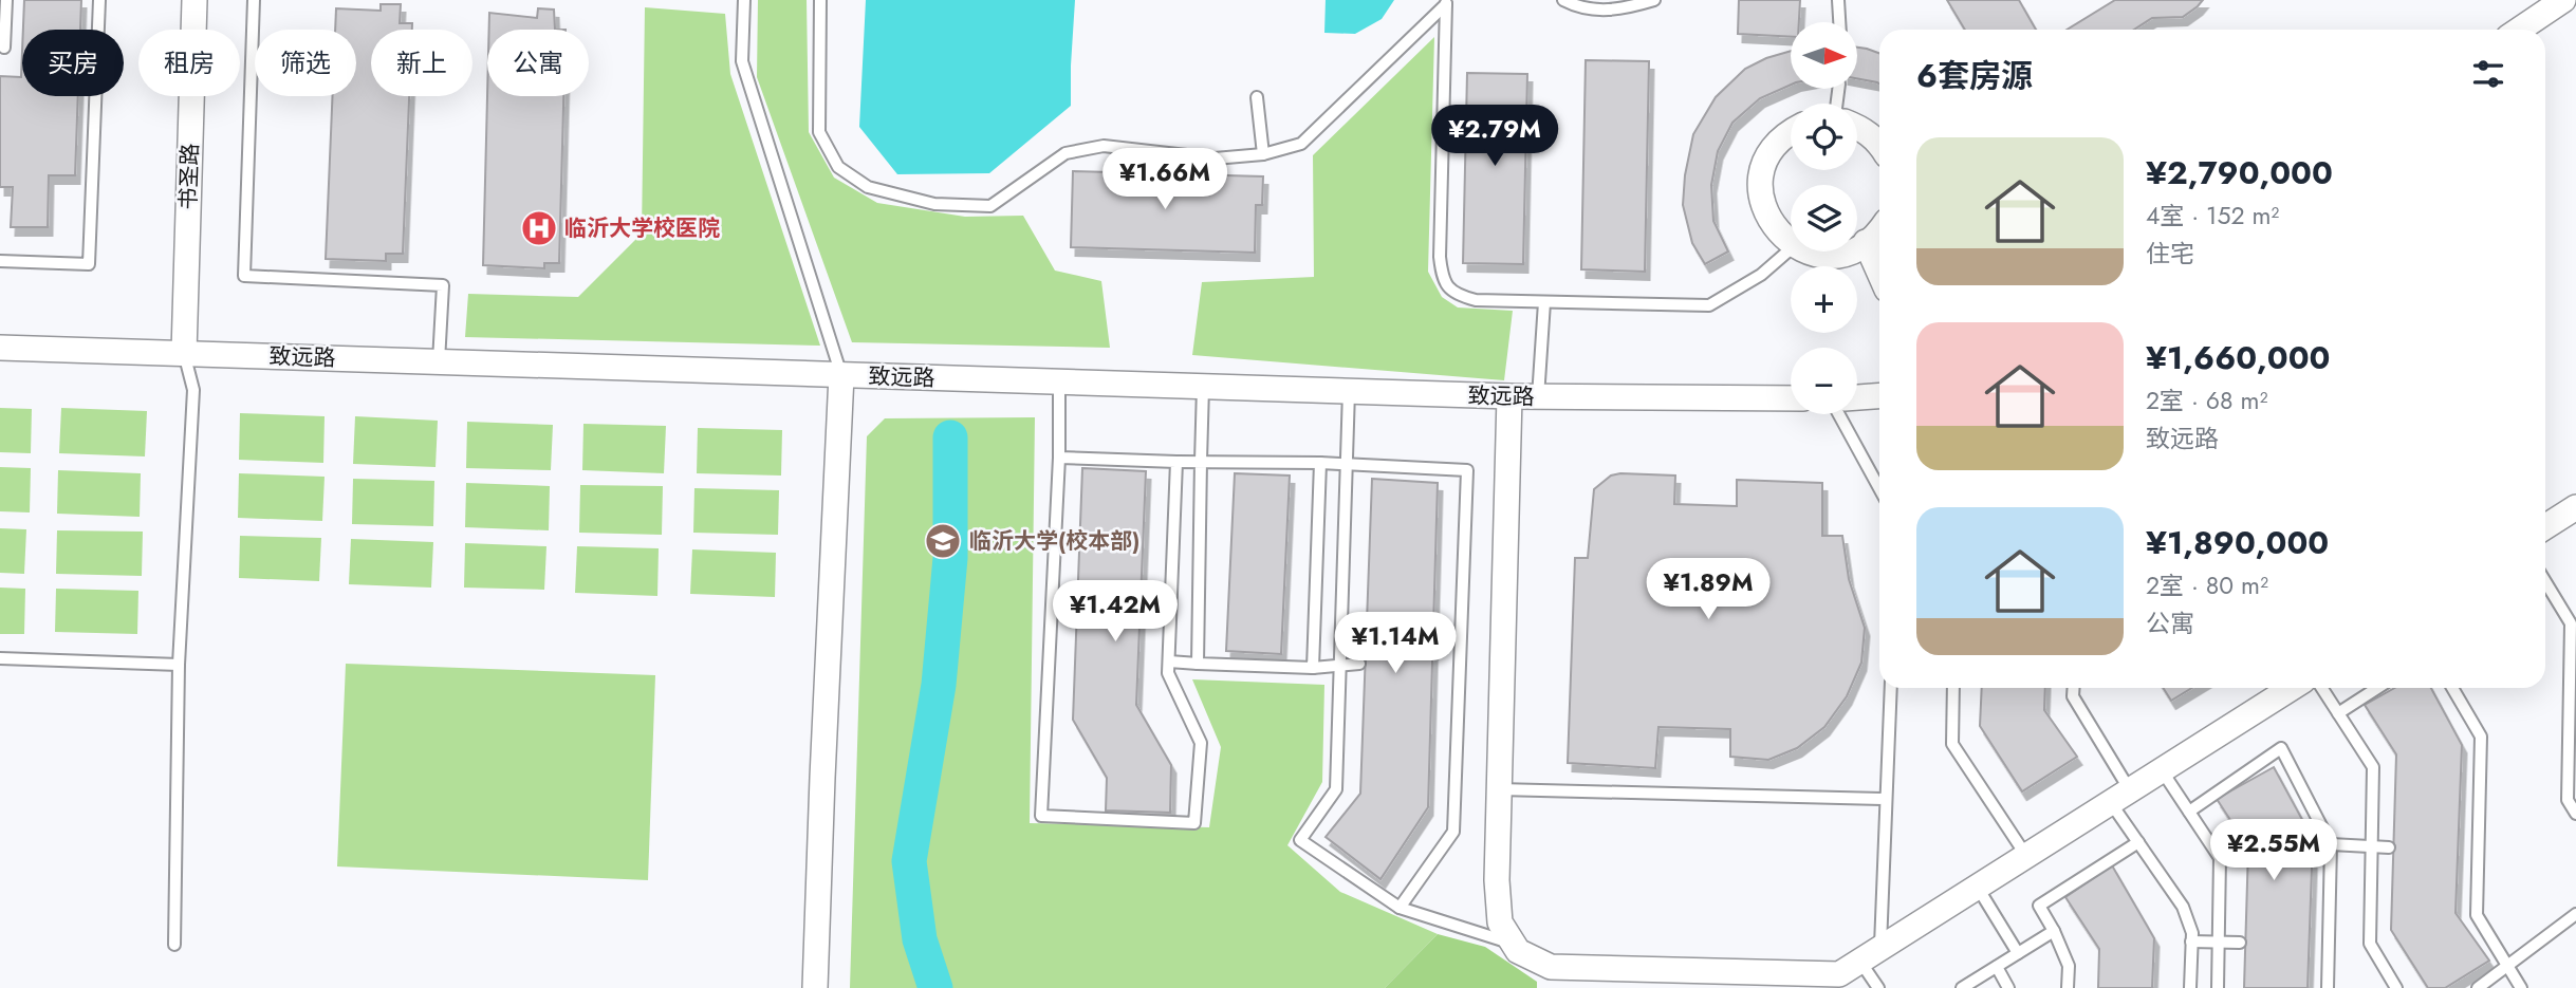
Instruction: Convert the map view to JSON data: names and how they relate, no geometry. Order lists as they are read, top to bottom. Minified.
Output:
{"streets":{"street":["书圣路","致远路"]},"crossings":[["书圣路","致远路"]],"places":{"hospital":["临沂大学校医院"],"school or university":["临沂大学(校本部)"]},"north":"right","page":{"map_buttons":["+","−"],"chip":["买房","租房","筛选","新上","公寓"],"heading":"6套房源","price":["¥2.79M","¥1.66M","¥1.89M","¥1.42M","¥1.14M","¥2.55M"],"list":[{"name":"¥2,790,000","note":"4室 · 152 m² · 住宅"},{"name":"¥1,660,000","note":"2室 · 68 m² · 致远路"},{"name":"¥1,890,000","note":"2室 · 80 m² · 公寓"}]}}
